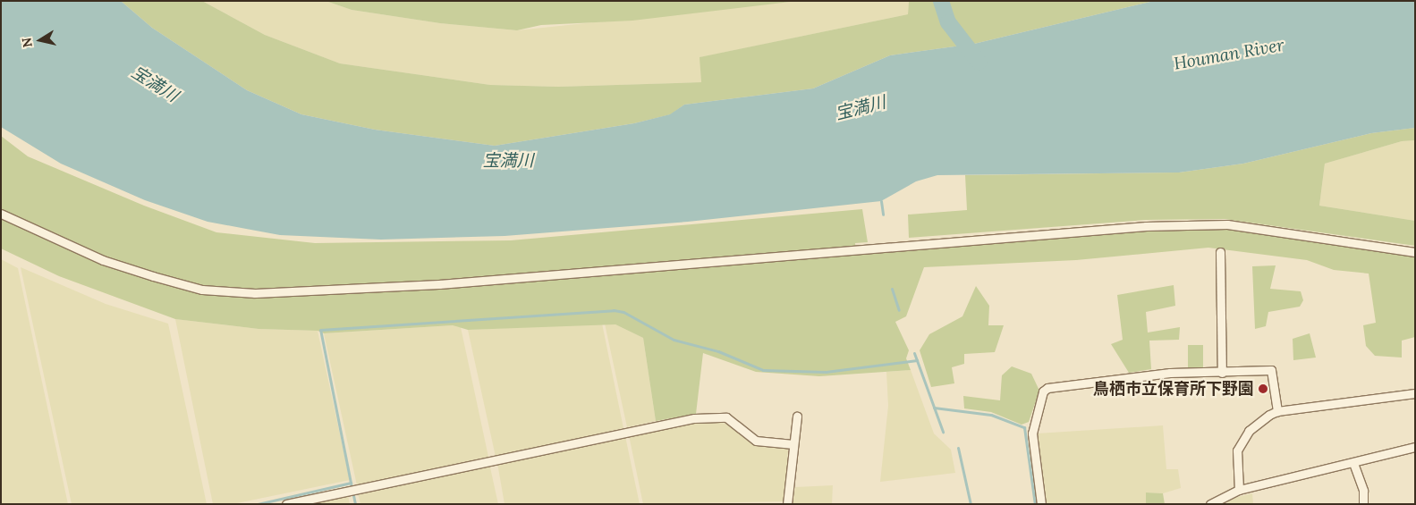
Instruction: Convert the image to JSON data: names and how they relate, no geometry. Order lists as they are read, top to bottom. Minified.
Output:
{"water":["Houman River","宝満川"],"places":["鳥栖市立保育所下野園"],"north":"left"}
